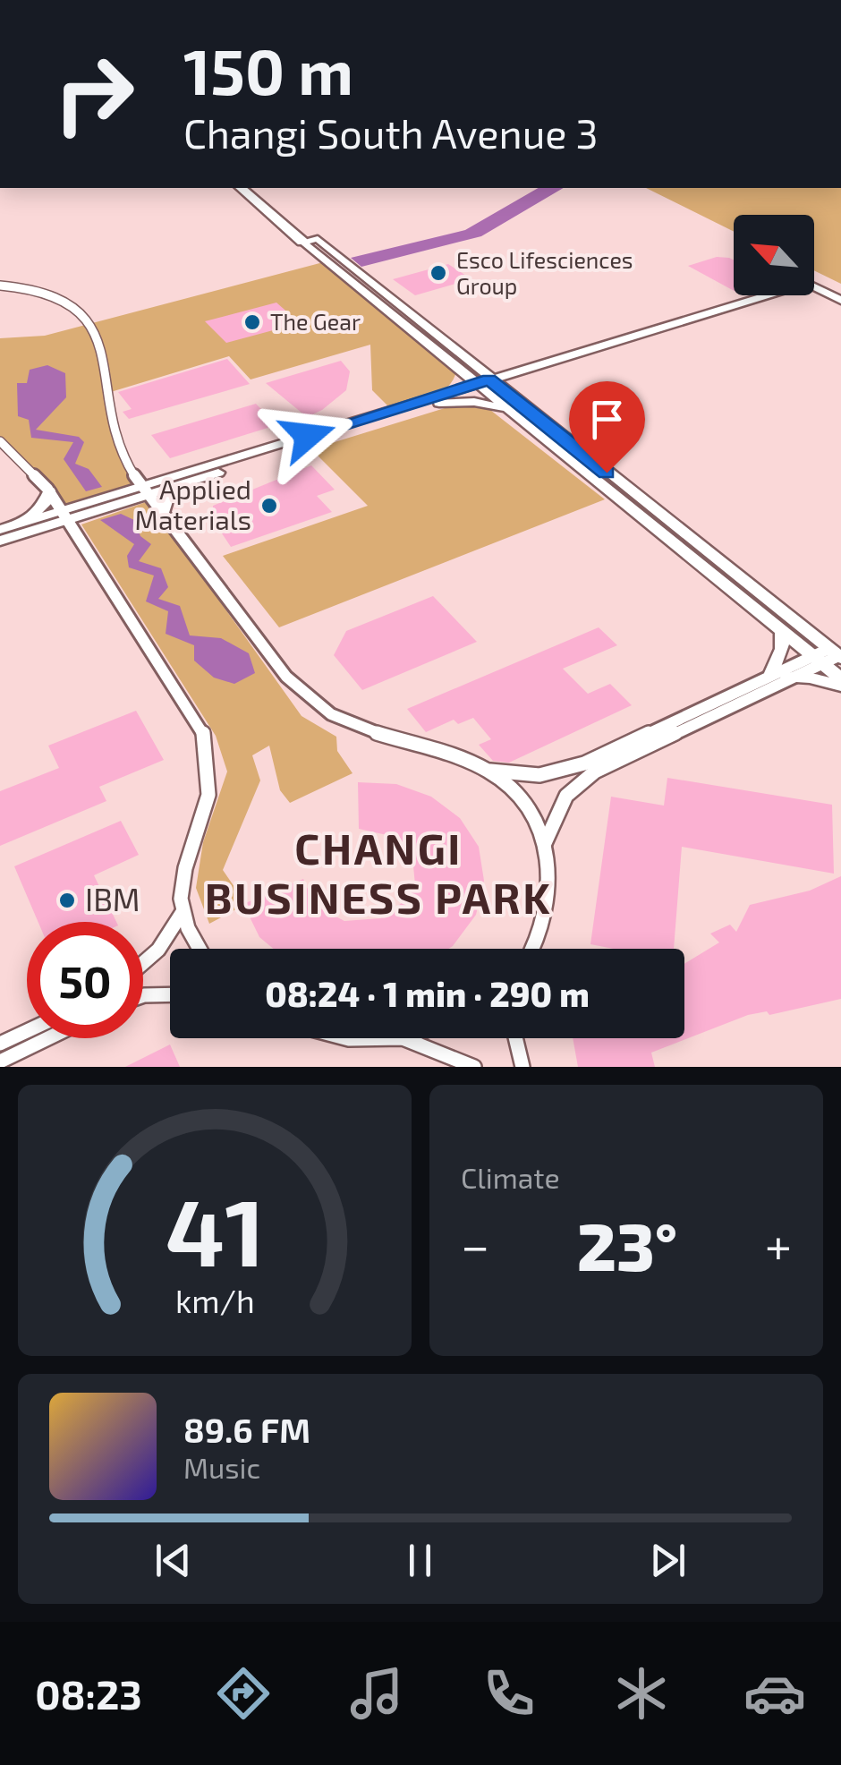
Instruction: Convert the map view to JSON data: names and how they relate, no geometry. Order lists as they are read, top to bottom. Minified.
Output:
{"districts":["CHANGI BUSINESS PARK"],"places":["Esco Lifesciences Group","The Gear","Applied Materials","IBM"],"north":"top left","page":{"turn":["150 m","Changi South Avenue 3"],"limit":"50","trip":"08:24 · 1 min · 290 m","tile":"Climate","heat":["−","23°","+"],"song":["89.6 FM","Music"],"tabs":"08:23","gauge":["41","km/h"]}}
